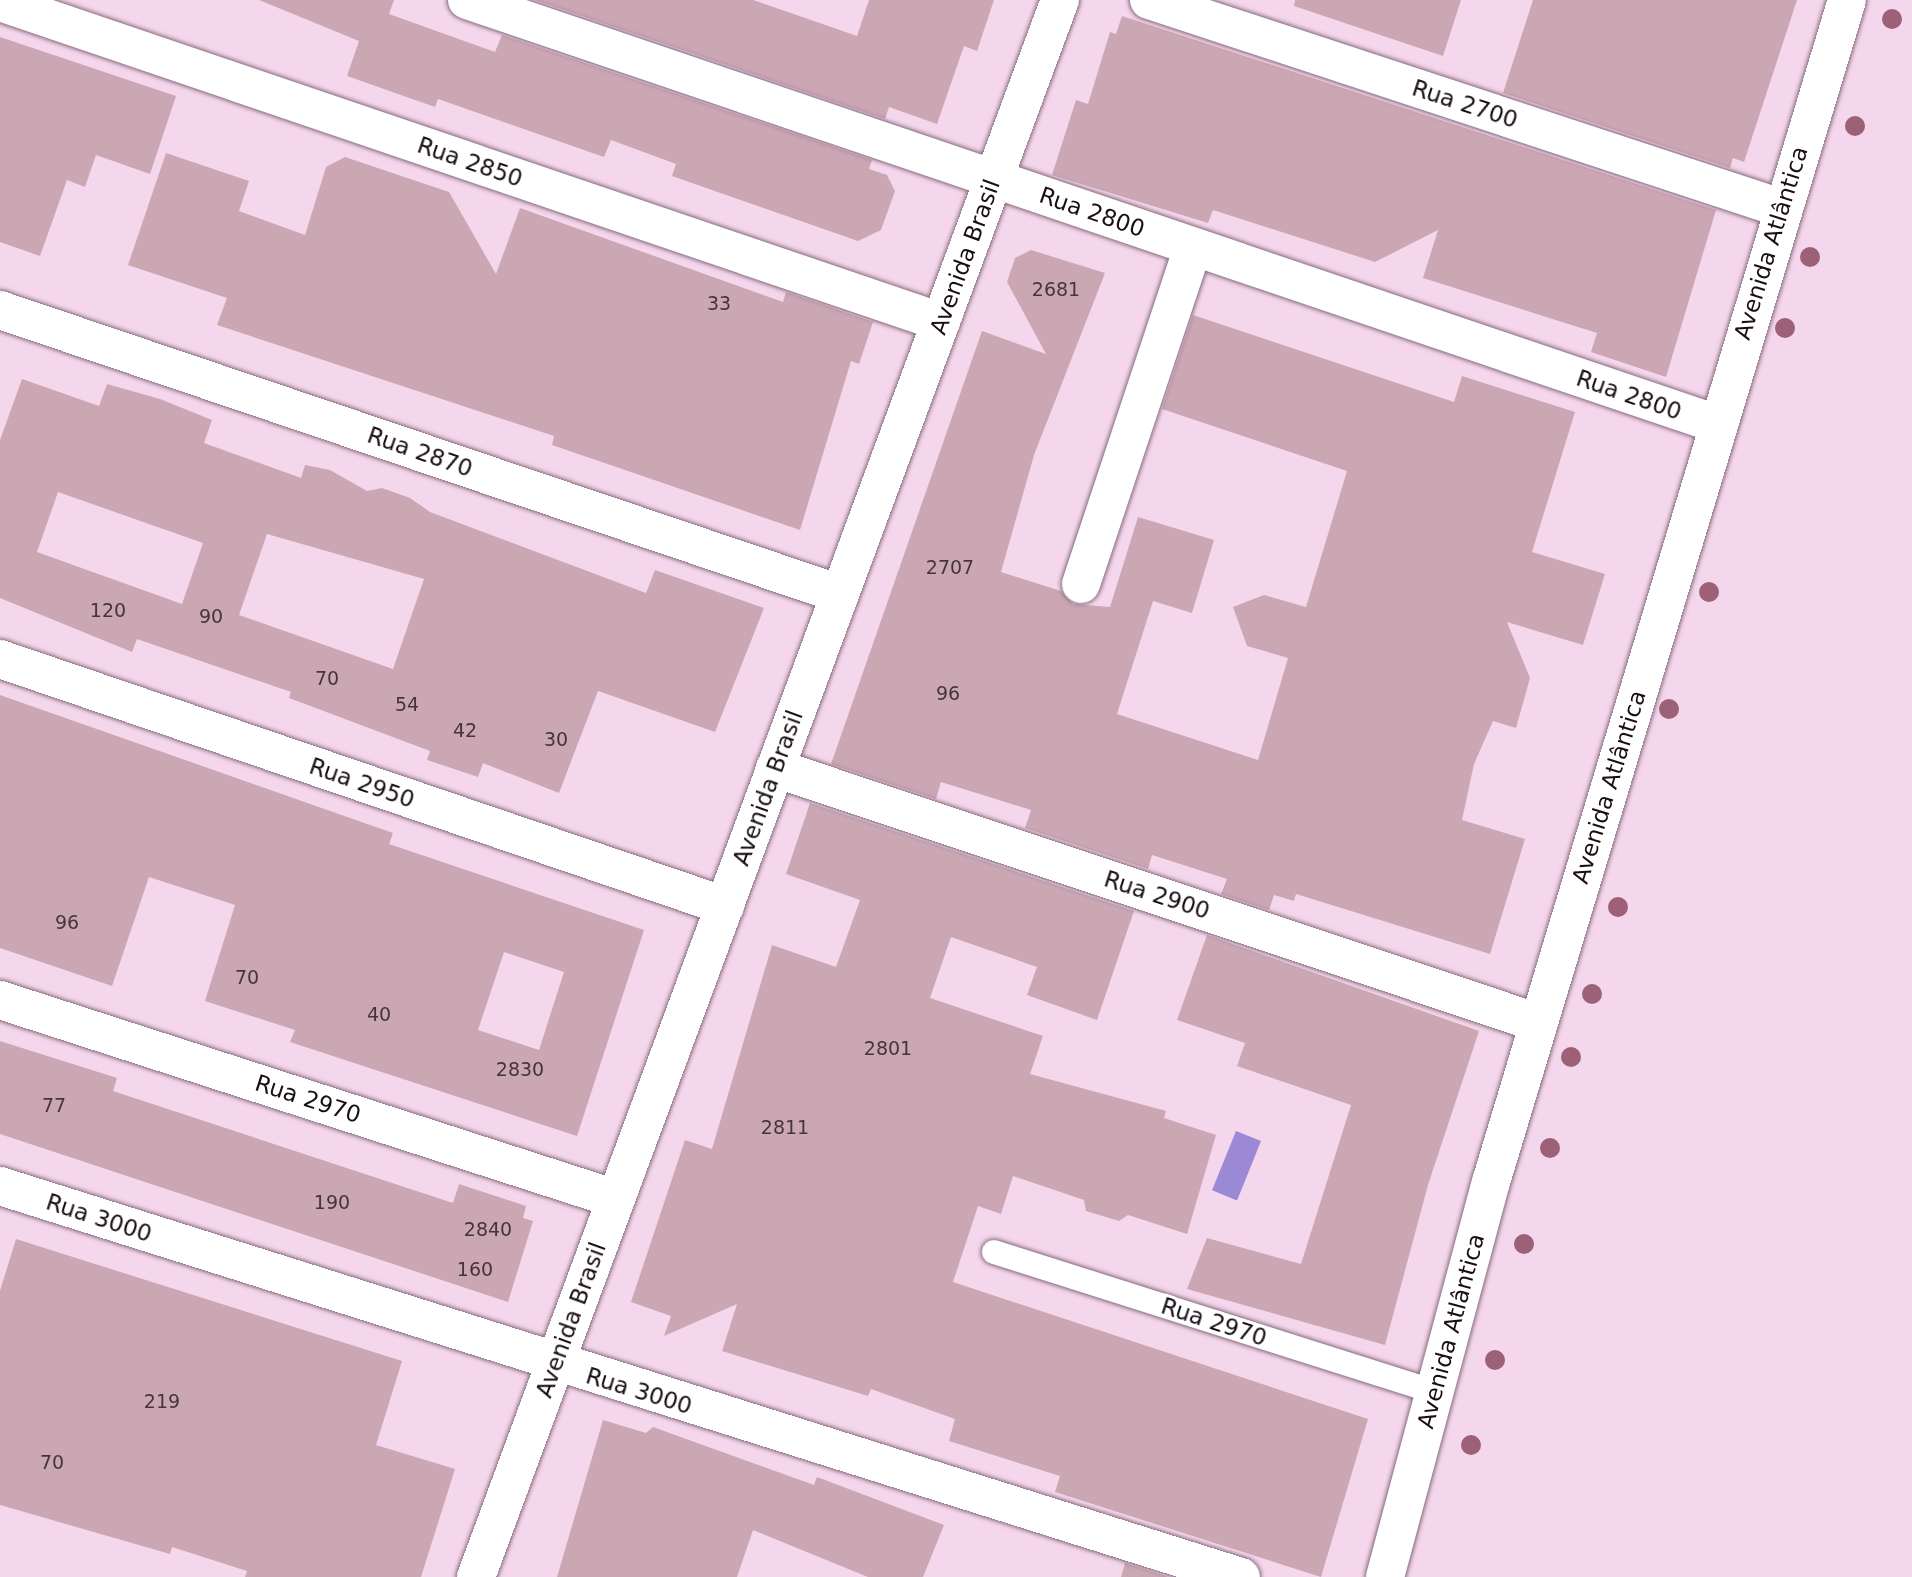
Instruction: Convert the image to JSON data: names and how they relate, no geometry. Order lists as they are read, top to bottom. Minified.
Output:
{"streets":{"street":["Rua 2700","Rua 2850","Rua 2800","Avenida Atlântica","Avenida Brasil","Rua 2870","Rua 2950","Rua 2900","Rua 2970","Rua 3000"]},"crossings":[["Rua 2700","Avenida Atlântica"],["Rua 2850","Avenida Brasil"],["Rua 2800","Avenida Atlântica"],["Rua 2800","Avenida Brasil"],["Avenida Atlântica","Rua 2900"],["Avenida Atlântica","Rua 2970"],["Avenida Brasil","Rua 2870"],["Avenida Brasil","Rua 2950"],["Avenida Brasil","Rua 2900"],["Avenida Brasil","Rua 2970"],["Avenida Brasil","Rua 3000"]],"house_numbers":["2681","33","2707","120","90","70","96","54","42","30","96","70","40","2801","2830","77","2811","190","2840","160","219","70"]}
